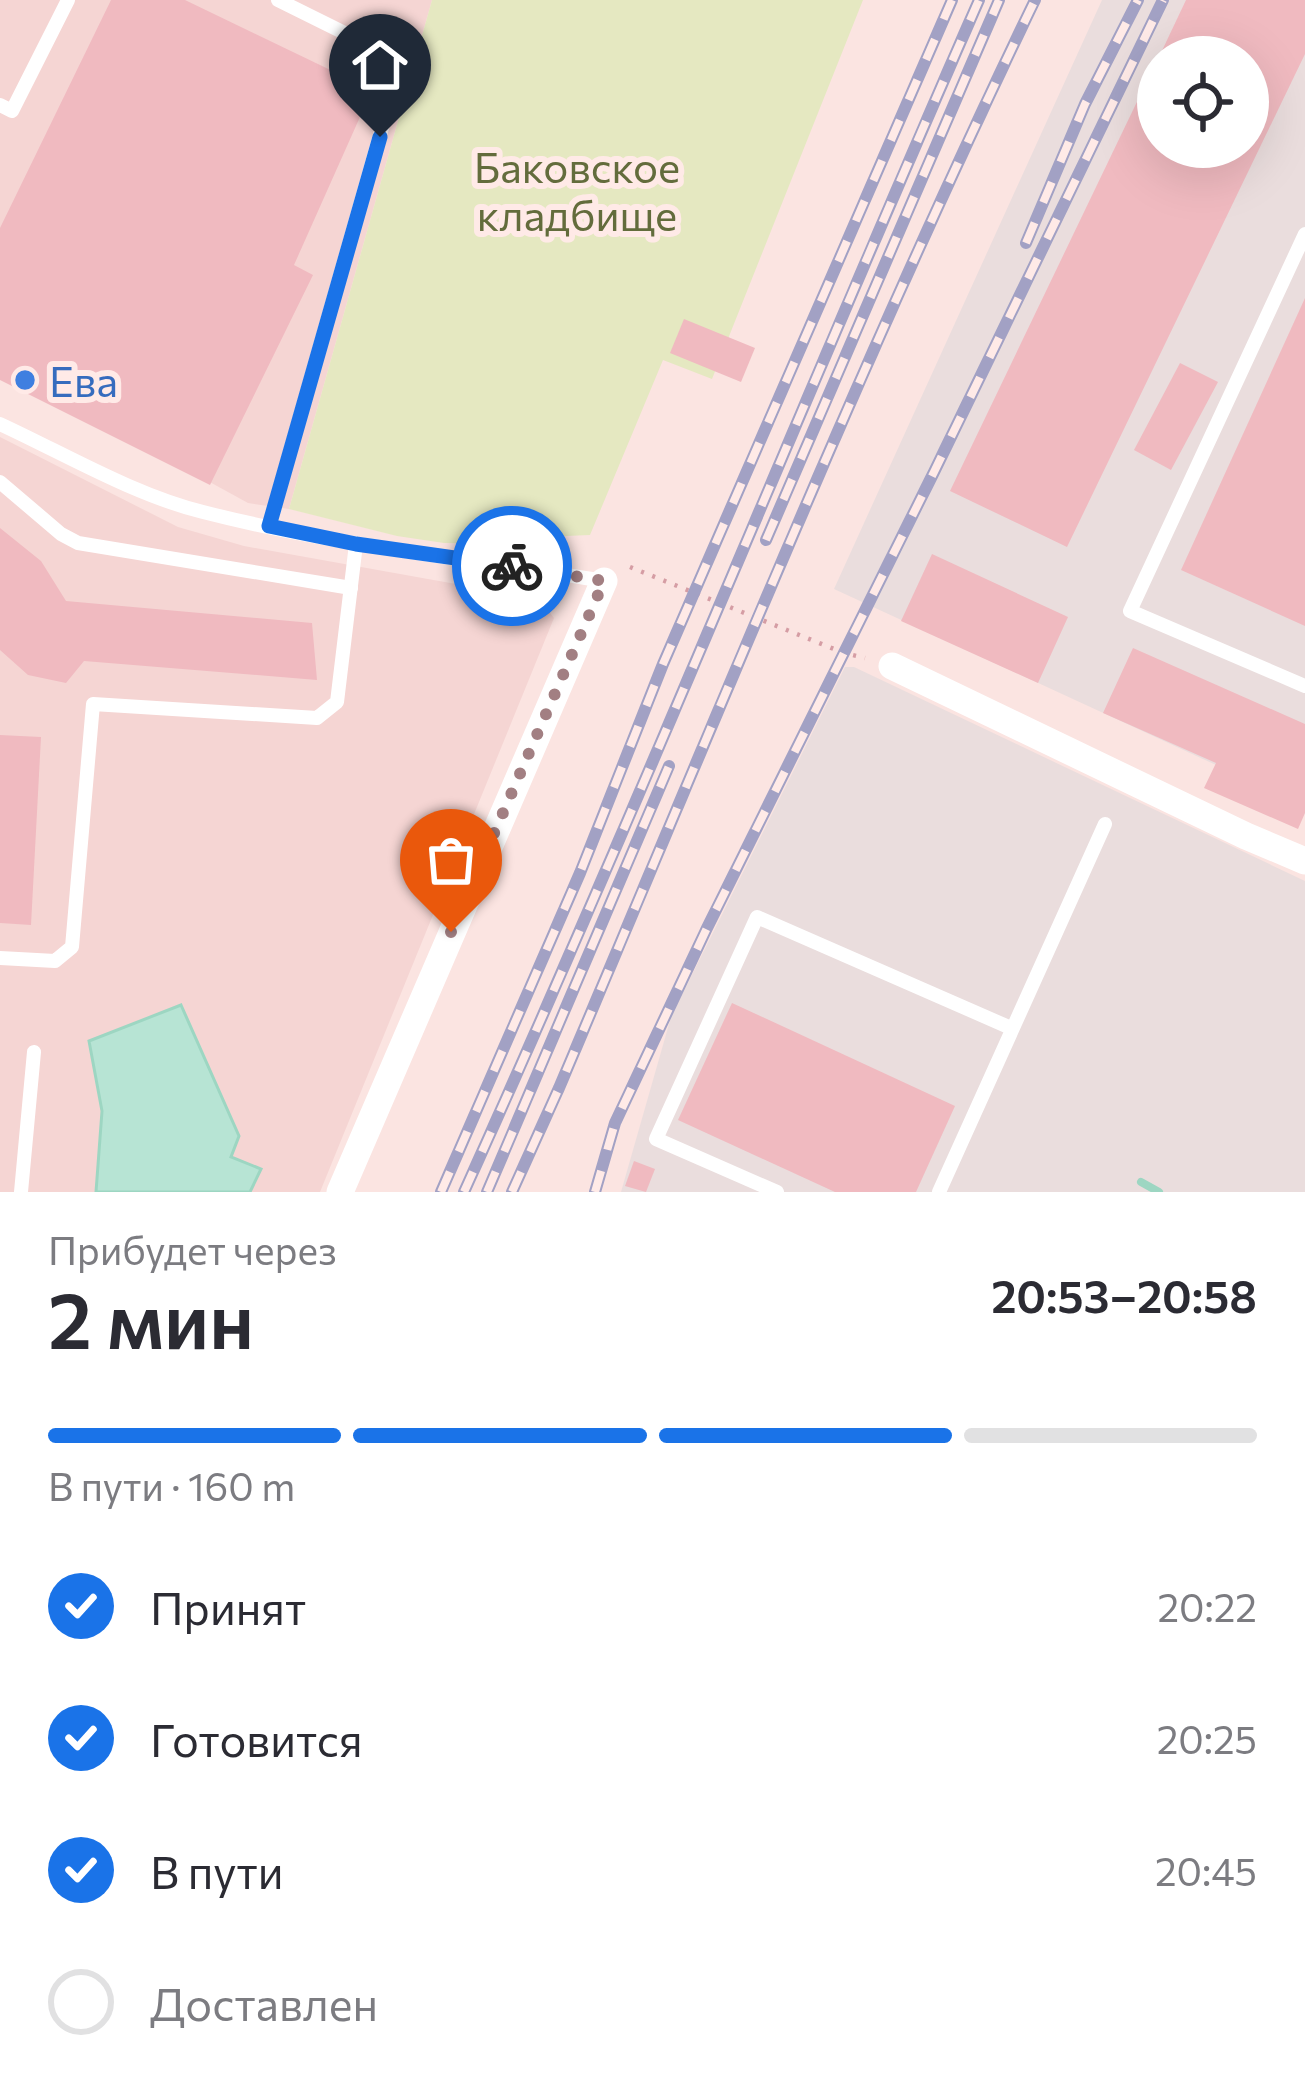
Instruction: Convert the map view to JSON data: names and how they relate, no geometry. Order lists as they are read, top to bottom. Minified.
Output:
{"parks":["Баковское кладбище"],"places":["Ева"],"page":{"heading":["2 мин","Прибудет через","20:53–20:58"],"bar":"В пути · 160 m","list":[["Принят","20:22"],["Готовится","20:25"],["В пути","20:45"],"Доставлен"]}}
